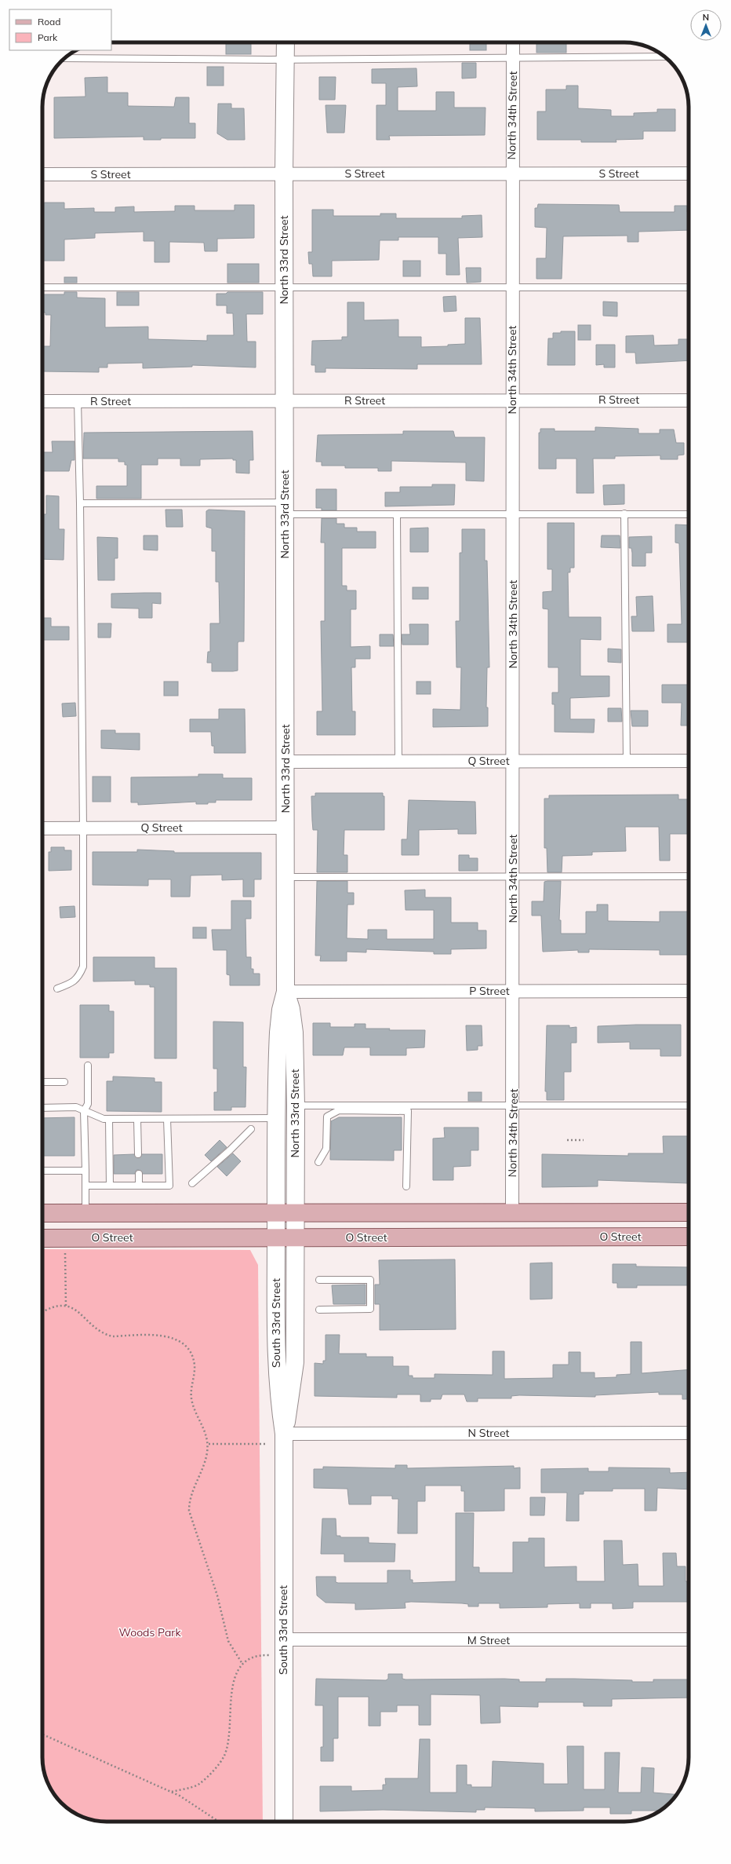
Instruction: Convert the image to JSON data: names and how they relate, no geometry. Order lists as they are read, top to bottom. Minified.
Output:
{"streets":{"main road":["North 33rd Street","O Street","South 33rd Street"],"street":["North 34th Street","S Street","R Street","Q Street","P Street","N Street","M Street"]},"crossings":[["North 34th Street","S Street"],["North 34th Street","R Street"],["North 34th Street","Q Street"],["North 34th Street","P Street"],["S Street","North 33rd Street"],["North 33rd Street","R Street"],["North 33rd Street","Q Street"],["North 33rd Street","P Street"],["North 33rd Street","O Street"],["North 33rd Street","South 33rd Street"],["O Street","South 33rd Street"],["South 33rd Street","N Street"],["South 33rd Street","M Street"]],"parks":["Woods Park"],"legend":["Road","Park"],"north":"top"}
